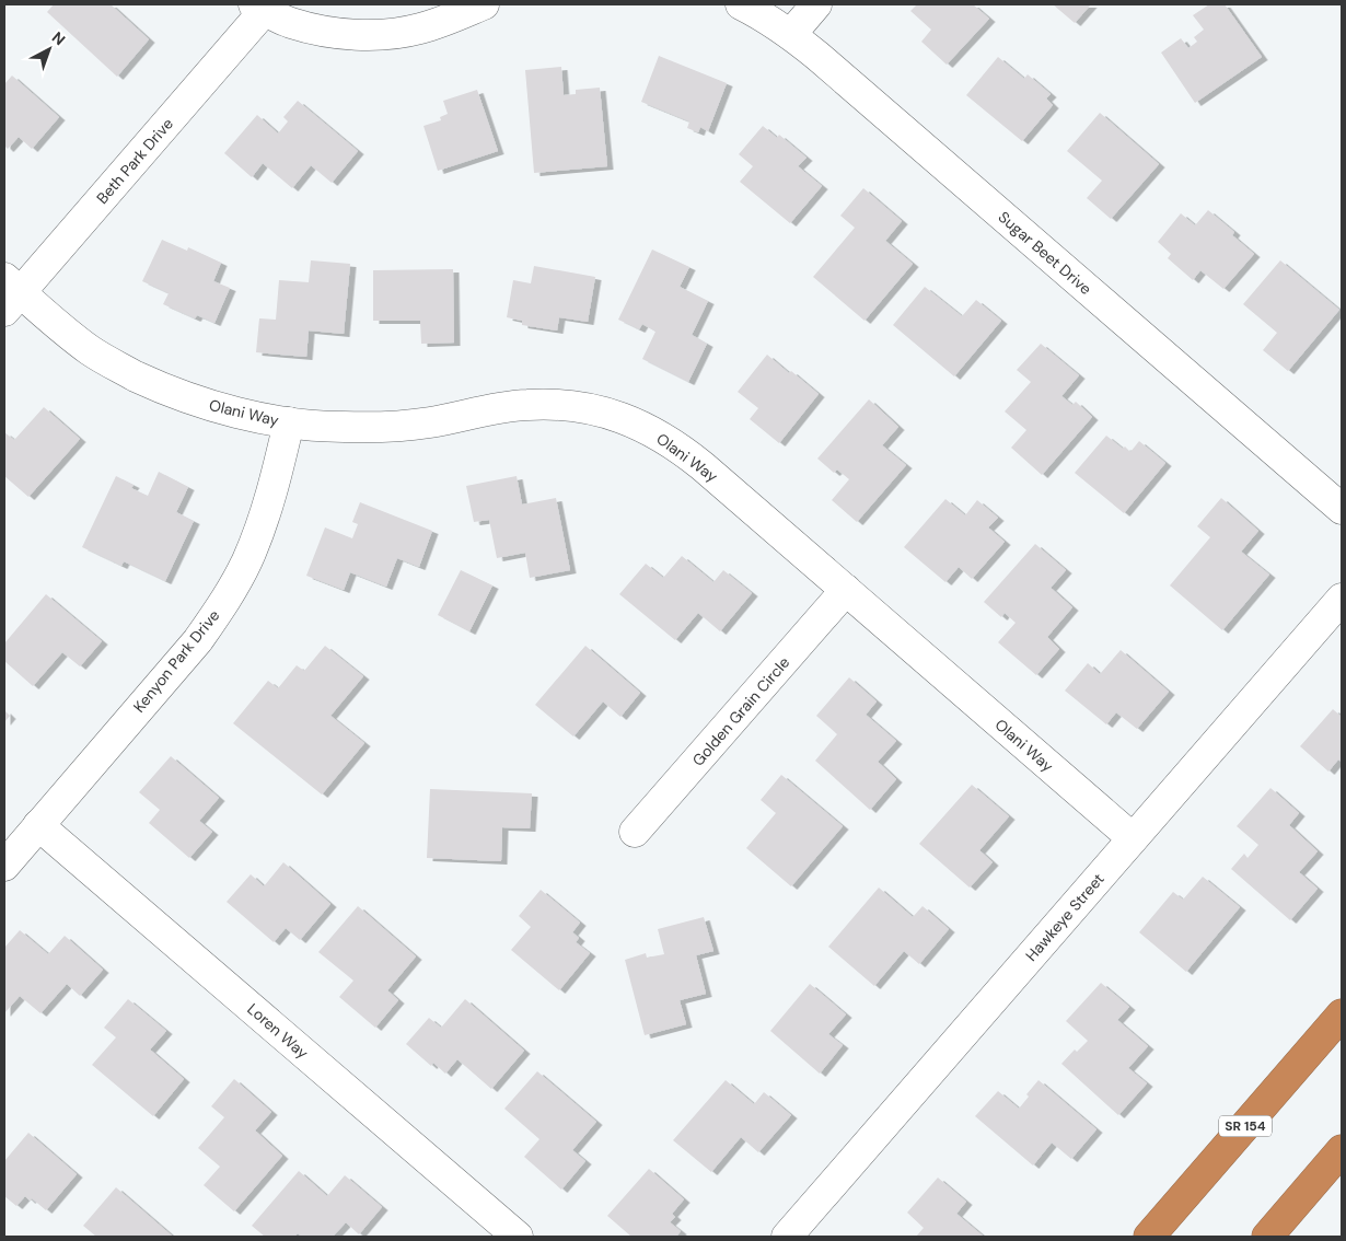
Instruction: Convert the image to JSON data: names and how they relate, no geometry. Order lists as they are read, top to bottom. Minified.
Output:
{"streets":{"highway":["SR 154"],"street":["Beth Park Drive","Sugar Beet Drive","Olani Way","Kenyon Park Drive","Golden Grain Circle","Hawkeye Street","Loren Way"]},"crossings":[["Beth Park Drive","Olani Way"],["Olani Way","Kenyon Park Drive"],["Olani Way","Golden Grain Circle"],["Olani Way","Hawkeye Street"],["Kenyon Park Drive","Loren Way"]],"north":"top right"}
